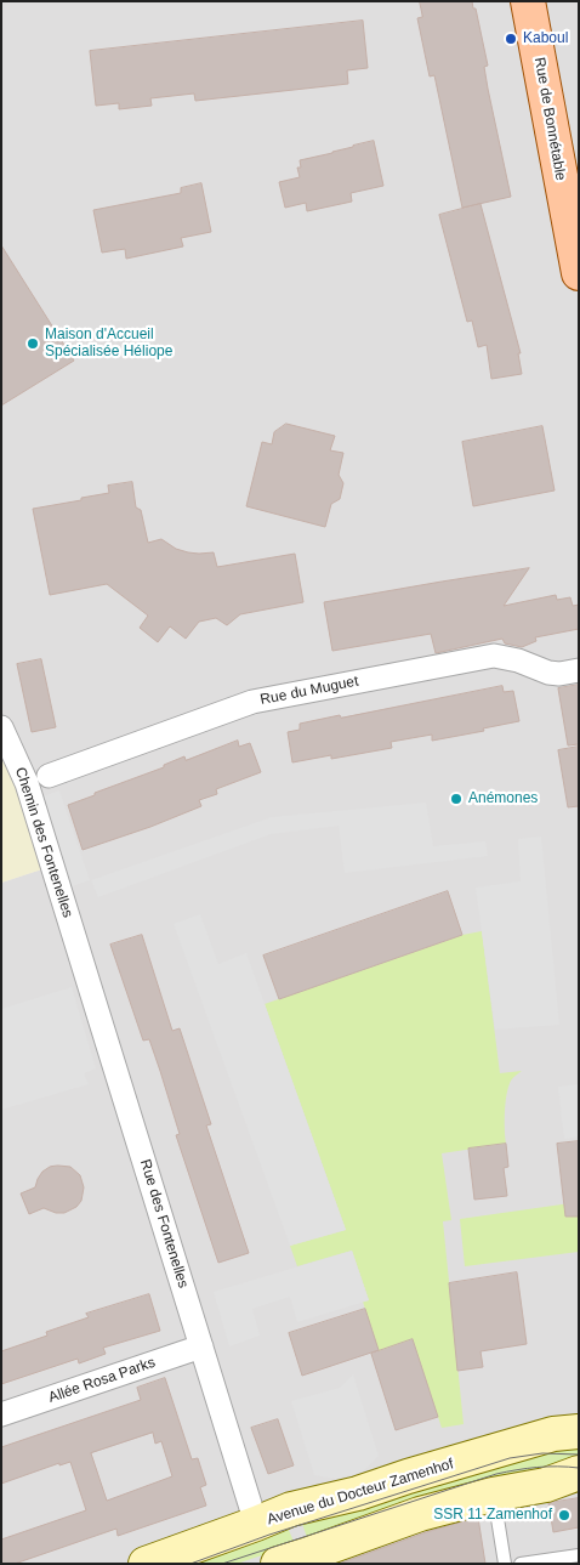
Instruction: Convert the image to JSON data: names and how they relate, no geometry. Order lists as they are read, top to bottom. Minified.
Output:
{"streets":{"main road":["Rue de Bonnétable"],"street":["Rue du Muguet","Chemin des Fontenelles","Rue des Fontenelles","Allée Rosa Parks","Avenue du Docteur Zamenhof"]},"crossings":[["Chemin des Fontenelles","Rue des Fontenelles"],["Rue des Fontenelles","Allée Rosa Parks"],["Rue des Fontenelles","Avenue du Docteur Zamenhof"]],"places":["Kaboul","Maison d'Accueil Spécialisée Héliope","Anémones","SSR 11 Zamenhof"]}
